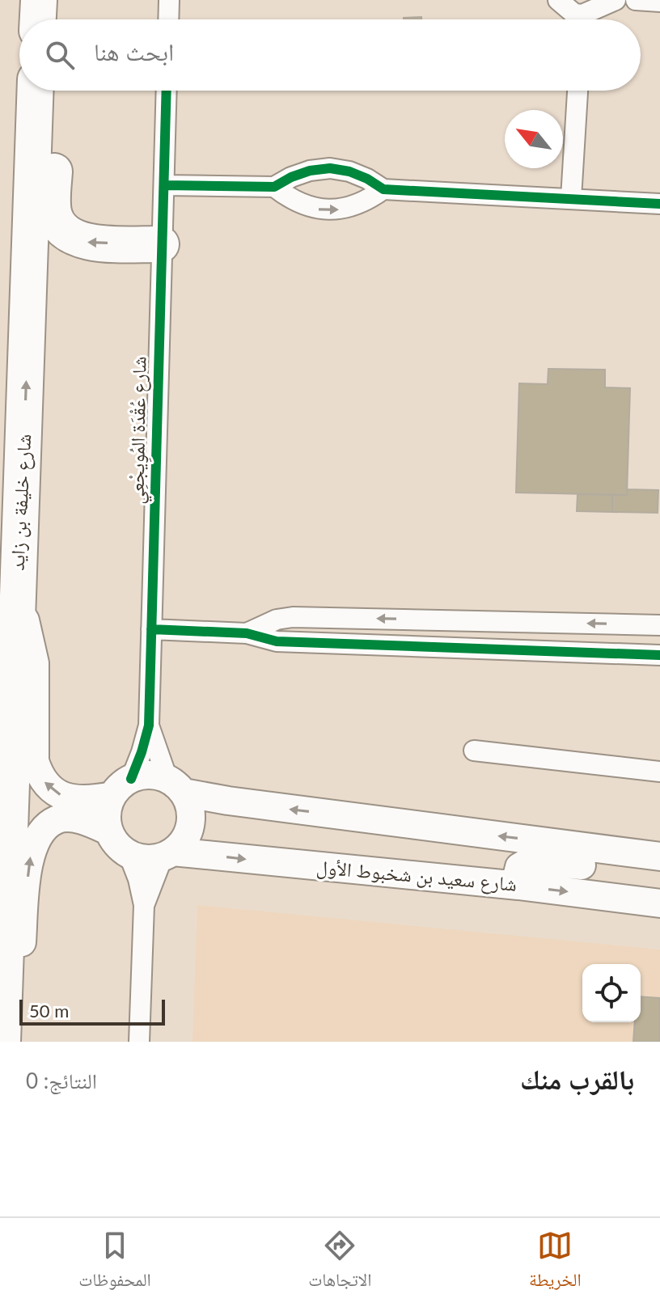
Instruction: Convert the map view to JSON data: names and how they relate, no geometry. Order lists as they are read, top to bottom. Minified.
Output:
{"streets":{"highway":["شارع خليفة بن زايد"],"main road":["شارع سعيد بن شخبوط الأول"],"street":["شارع عُقْدَة المُوِيجْعِي"]},"crossings":[["شارع عُقْدَة المُوِيجْعِي","شارع سعيد بن شخبوط الأول"]],"one_way":["شارع خليفة بن زايد"],"scale_bar":"50 m","north":"top left","page":{"search":"ابحث هنا","scale":"50 m","heading":["بالقرب منك","النتائج: 0"],"nav":["الخريطة","الاتجاهات","المحفوظات"]}}
